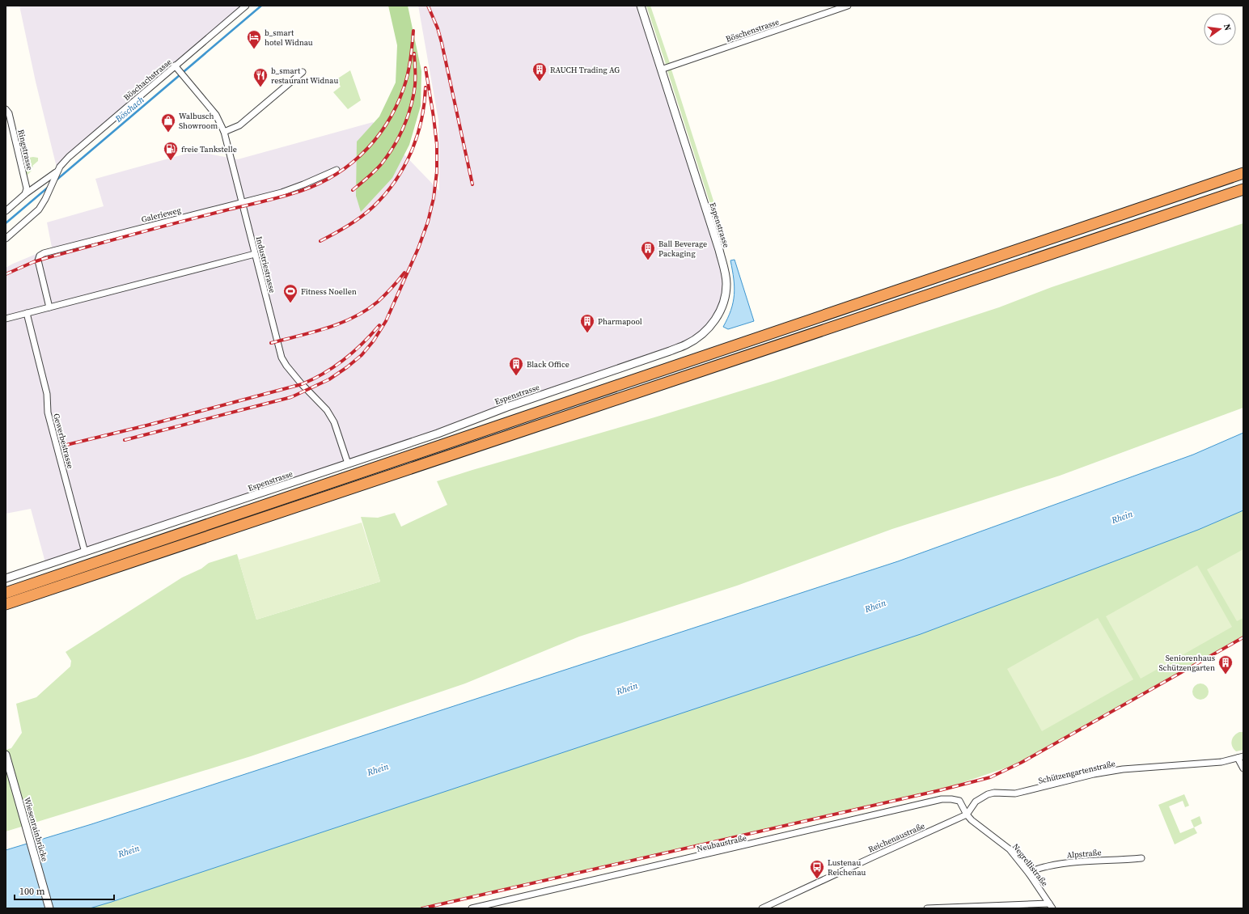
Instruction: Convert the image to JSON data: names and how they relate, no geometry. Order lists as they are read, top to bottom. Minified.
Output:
{"streets":{"street":["Böschenstrasse","Böschachstrasse","Ringstrasse","Galerieweg","Espenstrasse","Industriestrasse","Gewerbestrasse","Schützengartenstraße","Wiesenrainbrücke","Reichenaustraße","Neubaustraße","Alpstraße","Negrellistraße"]},"crossings":[["Böschenstrasse","Espenstrasse"],["Böschachstrasse","Ringstrasse"],["Böschachstrasse","Industriestrasse"],["Galerieweg","Industriestrasse"],["Espenstrasse","Industriestrasse"],["Espenstrasse","Gewerbestrasse"],["Schützengartenstraße","Reichenaustraße"],["Schützengartenstraße","Neubaustraße"],["Schützengartenstraße","Negrellistraße"],["Reichenaustraße","Neubaustraße"],["Reichenaustraße","Negrellistraße"],["Neubaustraße","Negrellistraße"],["Alpstraße","Negrellistraße"]],"water":["Böschach","Rhein"],"places":{"hotel":["b_smart hotel Widnau"],"building":["RAUCH Trading AG","Ball Beverage Packaging","Pharmapool","Black Office","Seniorenhaus Schützengarten"],"restaurant":["b_smart restaurant Widnau"],"shop":["Walbusch Showroom"],"fuel station":["freie Tankstelle"],"sports":["Fitness Noellen"],"bus stop":["Lustenau Reichenau"]},"scale_bar":"100 m","north":"right"}
